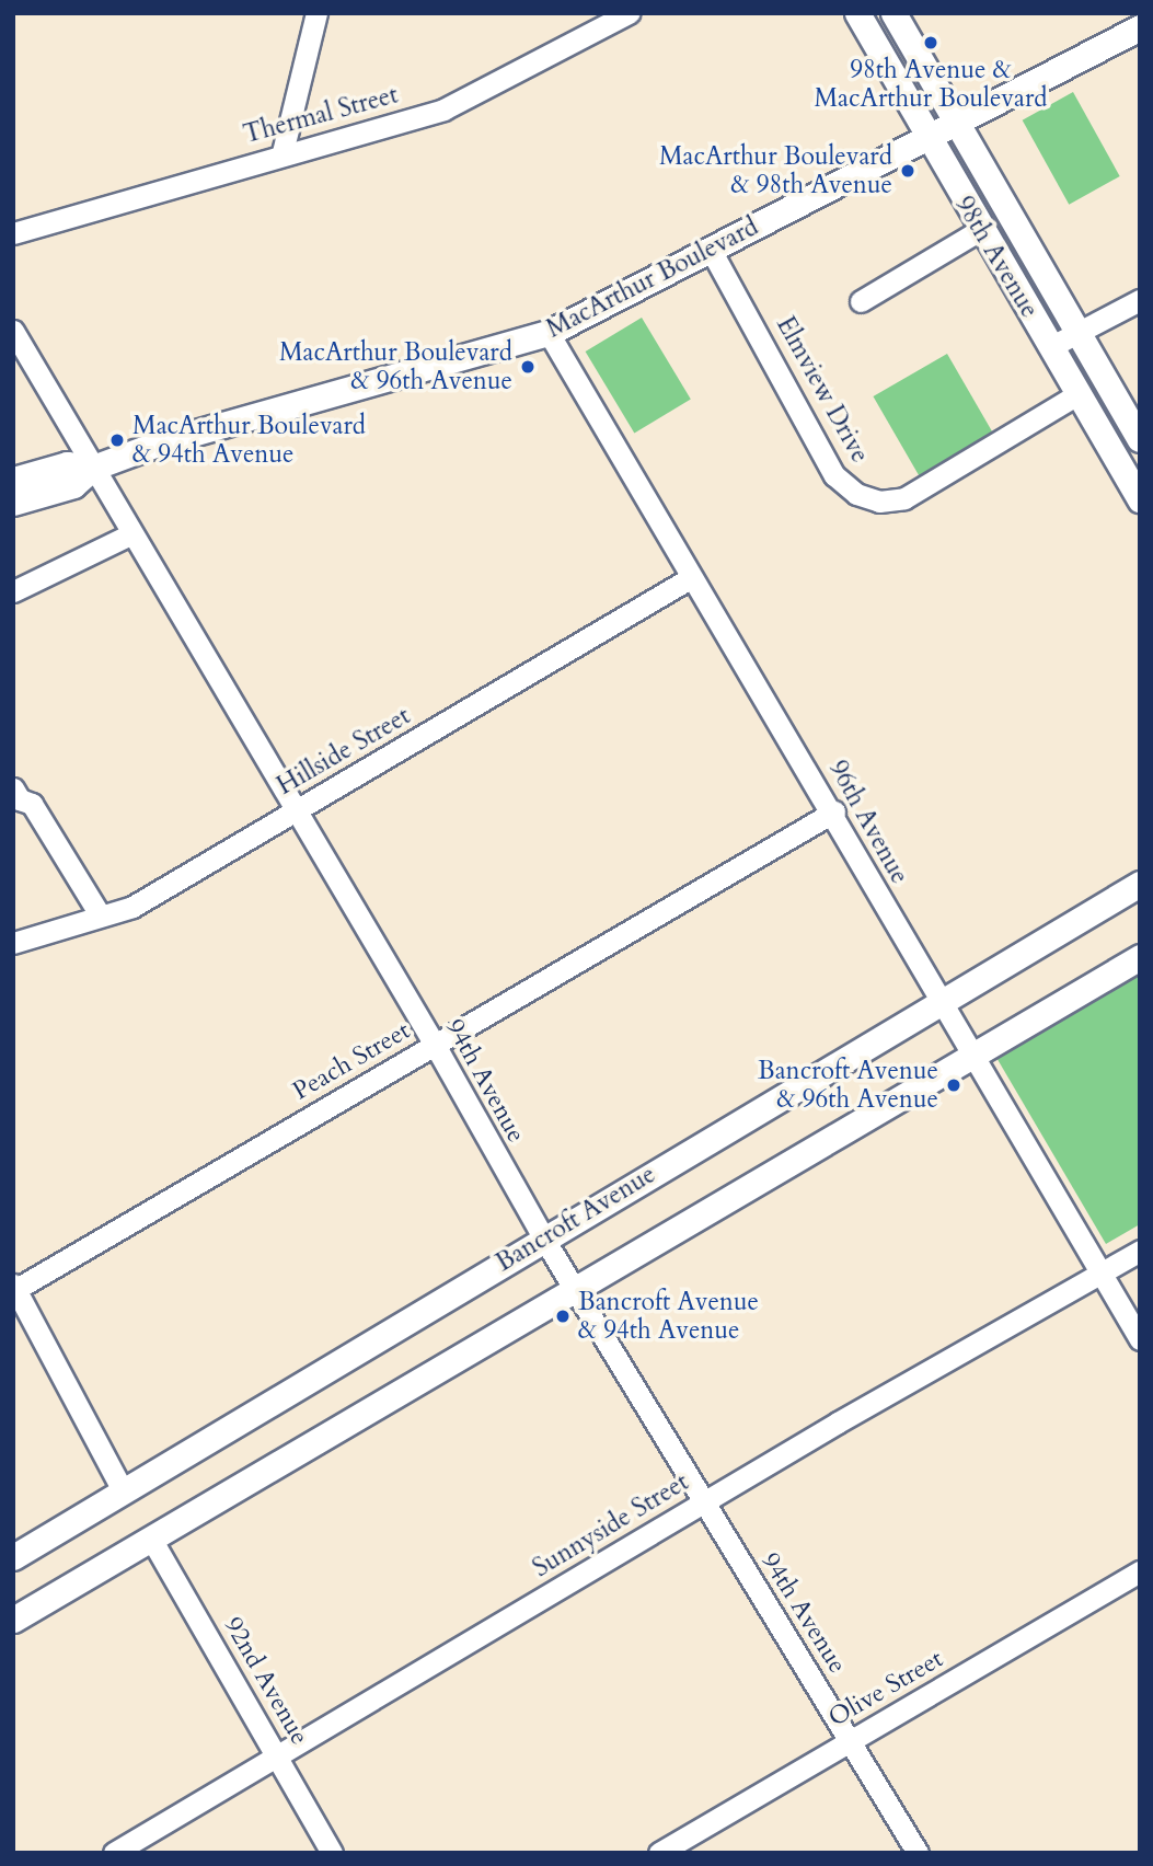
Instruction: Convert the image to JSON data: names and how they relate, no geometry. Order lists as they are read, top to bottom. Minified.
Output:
{"streets":{"main road":["98th Avenue","MacArthur Boulevard","Bancroft Avenue"],"street":["Thermal Street","Elmview Drive","Hillside Street","96th Avenue","Peach Street","94th Avenue","Sunnyside Street","92nd Avenue","Olive Street"]},"crossings":[["98th Avenue","MacArthur Boulevard"],["98th Avenue","Elmview Drive"],["MacArthur Boulevard","Elmview Drive"],["MacArthur Boulevard","96th Avenue"],["MacArthur Boulevard","94th Avenue"],["Hillside Street","96th Avenue"],["Hillside Street","94th Avenue"],["96th Avenue","Peach Street"],["96th Avenue","Bancroft Avenue"],["96th Avenue","Sunnyside Street"],["Peach Street","94th Avenue"],["94th Avenue","Bancroft Avenue"],["94th Avenue","Sunnyside Street"],["94th Avenue","Olive Street"],["Sunnyside Street","92nd Avenue"]],"places":["98th Avenue & MacArthur Boulevard","MacArthur Boulevard & 98th Avenue","MacArthur Boulevard & 96th Avenue","MacArthur Boulevard & 94th Avenue","Bancroft Avenue & 96th Avenue","Bancroft Avenue & 94th Avenue"]}
